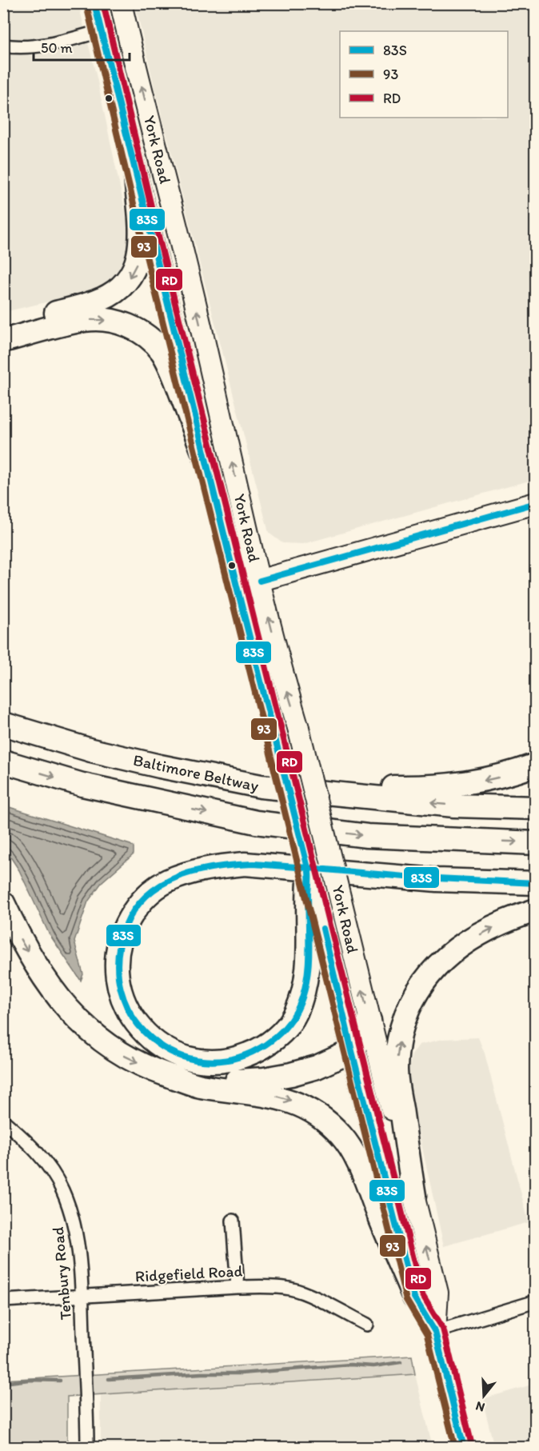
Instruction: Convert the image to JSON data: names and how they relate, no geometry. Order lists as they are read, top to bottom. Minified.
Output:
{"streets":{"highway":["Baltimore Beltway"],"main road":["York Road"],"street":["Tenbury Road","Ridgefield Road"]},"crossings":[["Tenbury Road","Ridgefield Road"]],"lines":["transit line 83S","transit line RD","transit line 93"],"legend":["83S","93","RD"],"scale_bar":"50 m","north":"bottom"}
